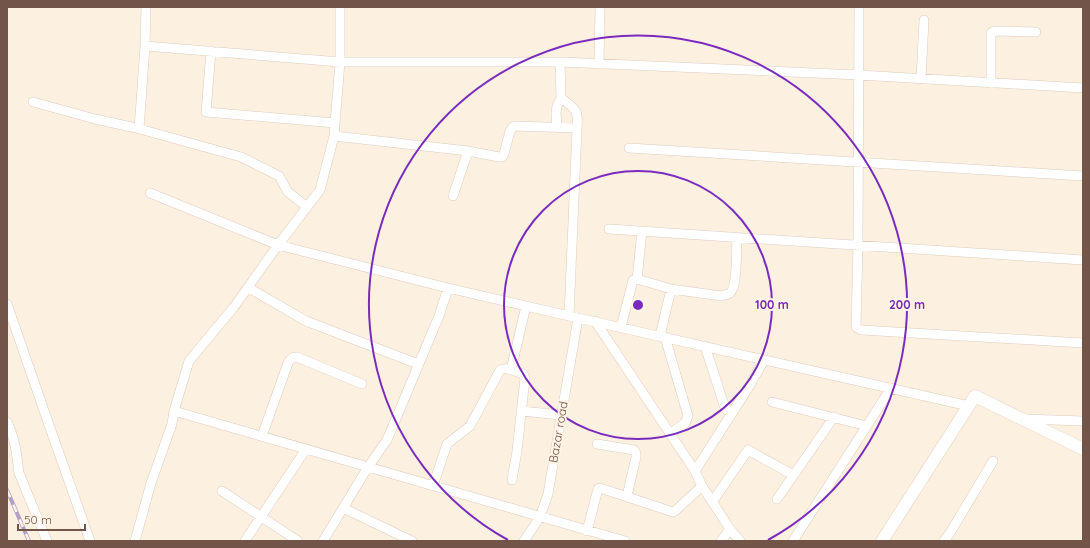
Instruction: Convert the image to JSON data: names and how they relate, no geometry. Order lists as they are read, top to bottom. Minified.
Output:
{"streets":{"street":["Bazar road"]},"scale_bar":"50 m","rings":["100 m","200 m"]}
